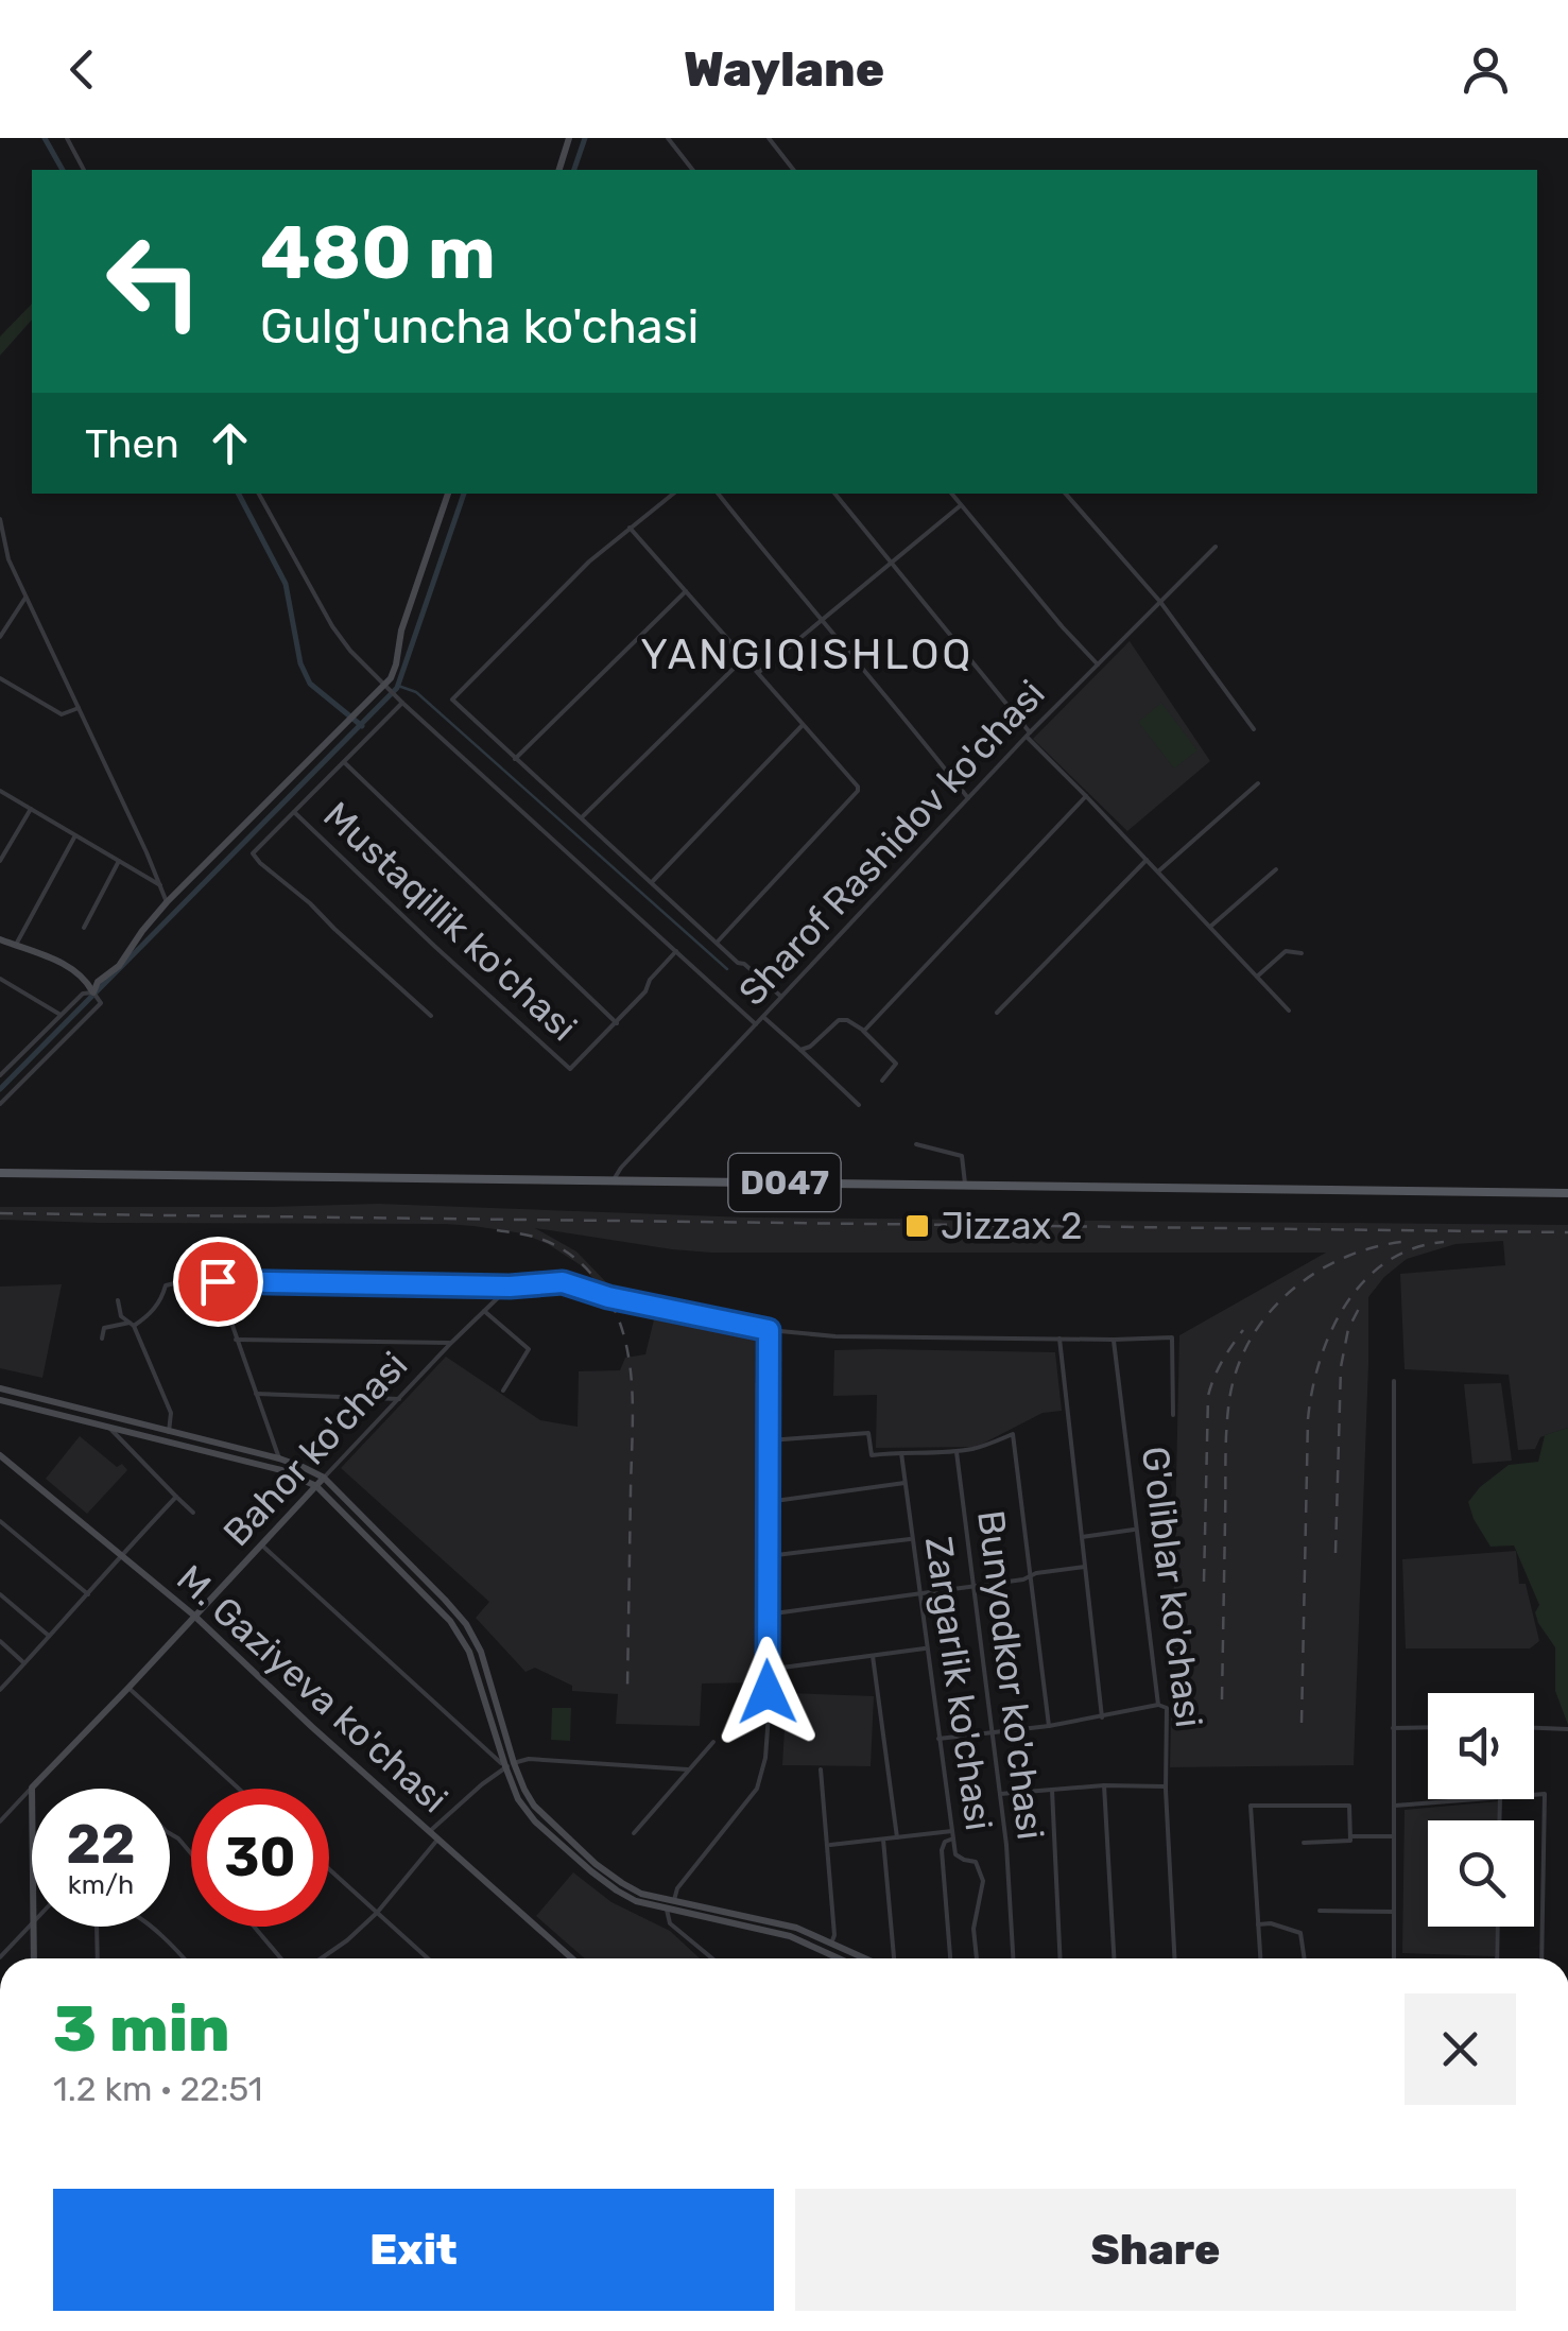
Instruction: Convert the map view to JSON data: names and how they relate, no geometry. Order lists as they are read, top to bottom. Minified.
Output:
{"streets":{"main road":["D047","Bahor ko'chasi","M. Gaziyeva ko'chasi"],"street":["Sharof Rashidov ko'chasi","Mustaqillik ko'chasi","G'oliblar ko'chasi","Bunyodkor ko'chasi","Zargarlik ko'chasi"]},"crossings":[["Sharof Rashidov ko'chasi","D047"],["Bahor ko'chasi","M. Gaziyeva ko'chasi"]],"districts":["YANGIQISHLOQ"],"places":{"transit":["Jizzax 2"]},"page":{"header":"Waylane","turn":["480 m","Gulg'uncha ko'chasi"],"then":"Then","speed":"22 km/h","limit":"30","heading":["3 min","1.2 km · 22:51"],"buttons":["Exit","Share"]}}
